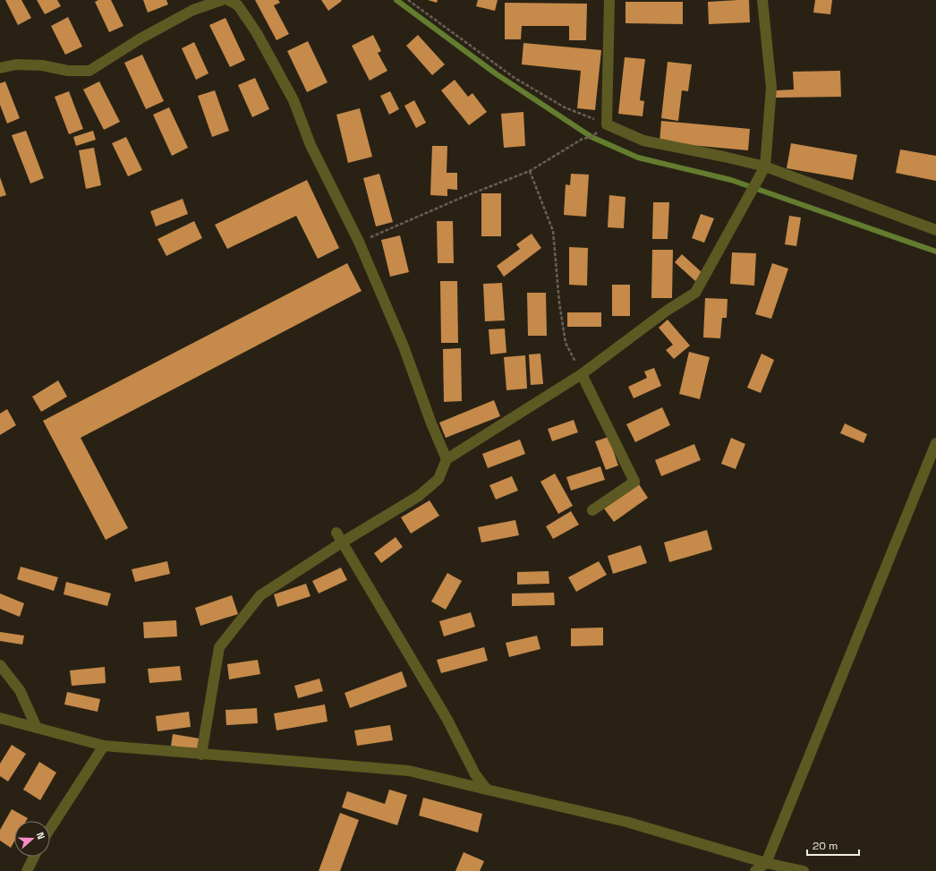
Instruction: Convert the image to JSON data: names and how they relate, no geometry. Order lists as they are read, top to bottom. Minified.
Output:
{"scale_bar":"20 m","north":"right"}
